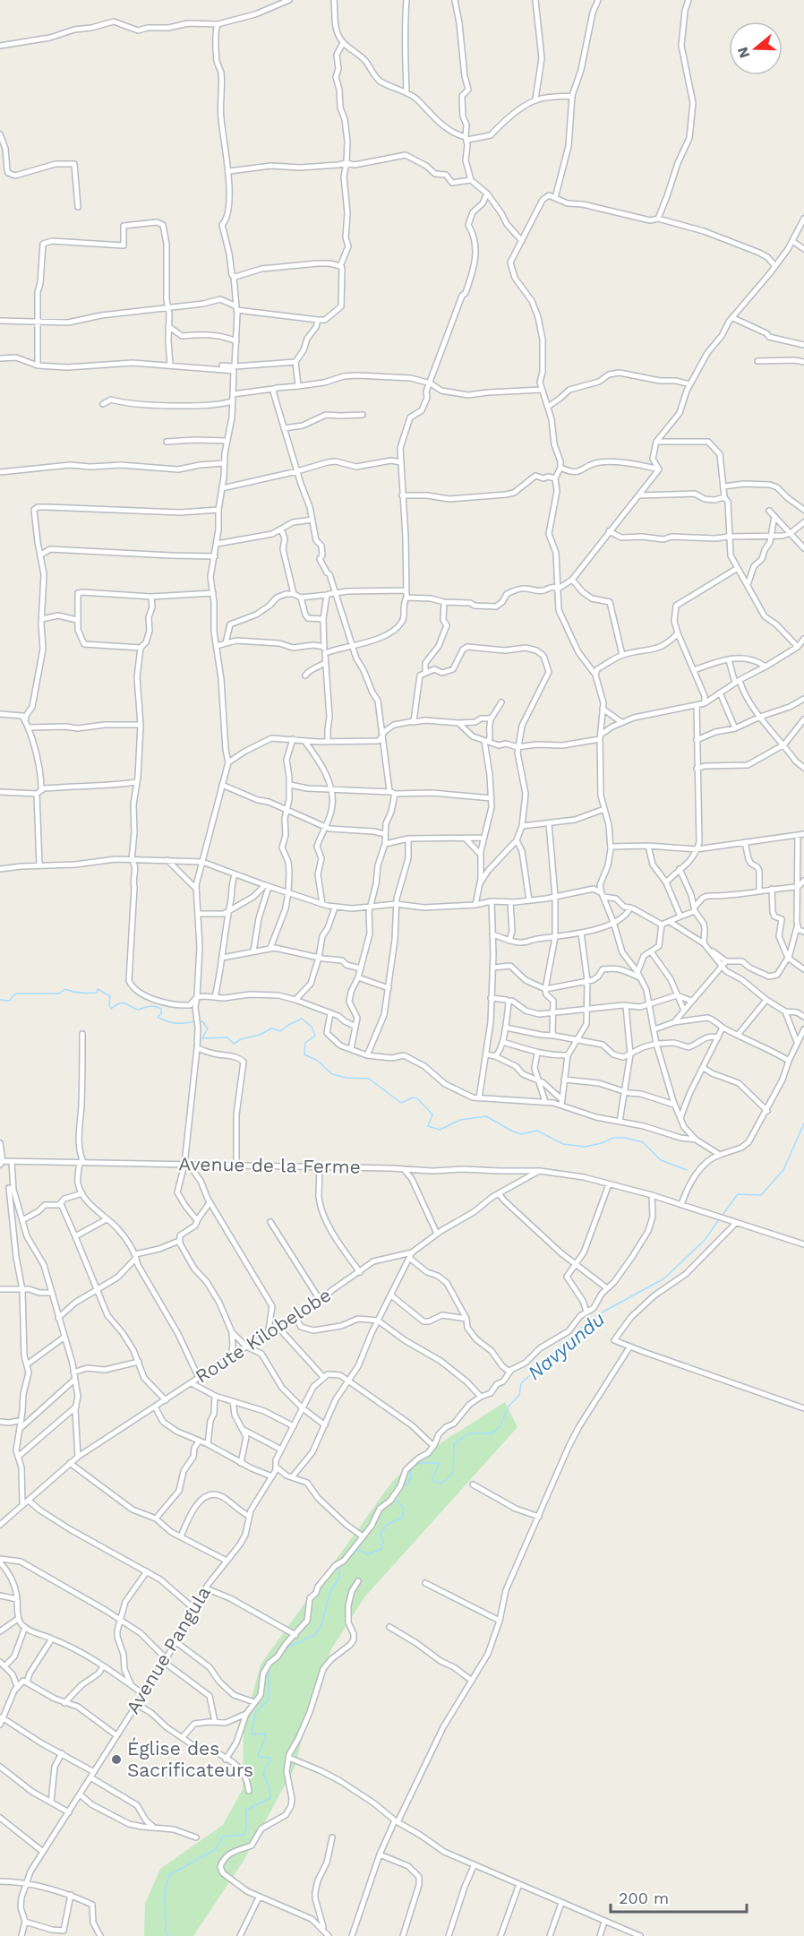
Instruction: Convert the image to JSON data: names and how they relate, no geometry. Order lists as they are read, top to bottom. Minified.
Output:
{"streets":{"street":["Avenue de la Ferme","Route Kilobelobe","Avenue Pangula"]},"crossings":[["Avenue de la Ferme","Route Kilobelobe"]],"water":["Navyundu"],"places":["Église des Sacrificateurs"],"scale_bar":"200 m","north":"left"}
